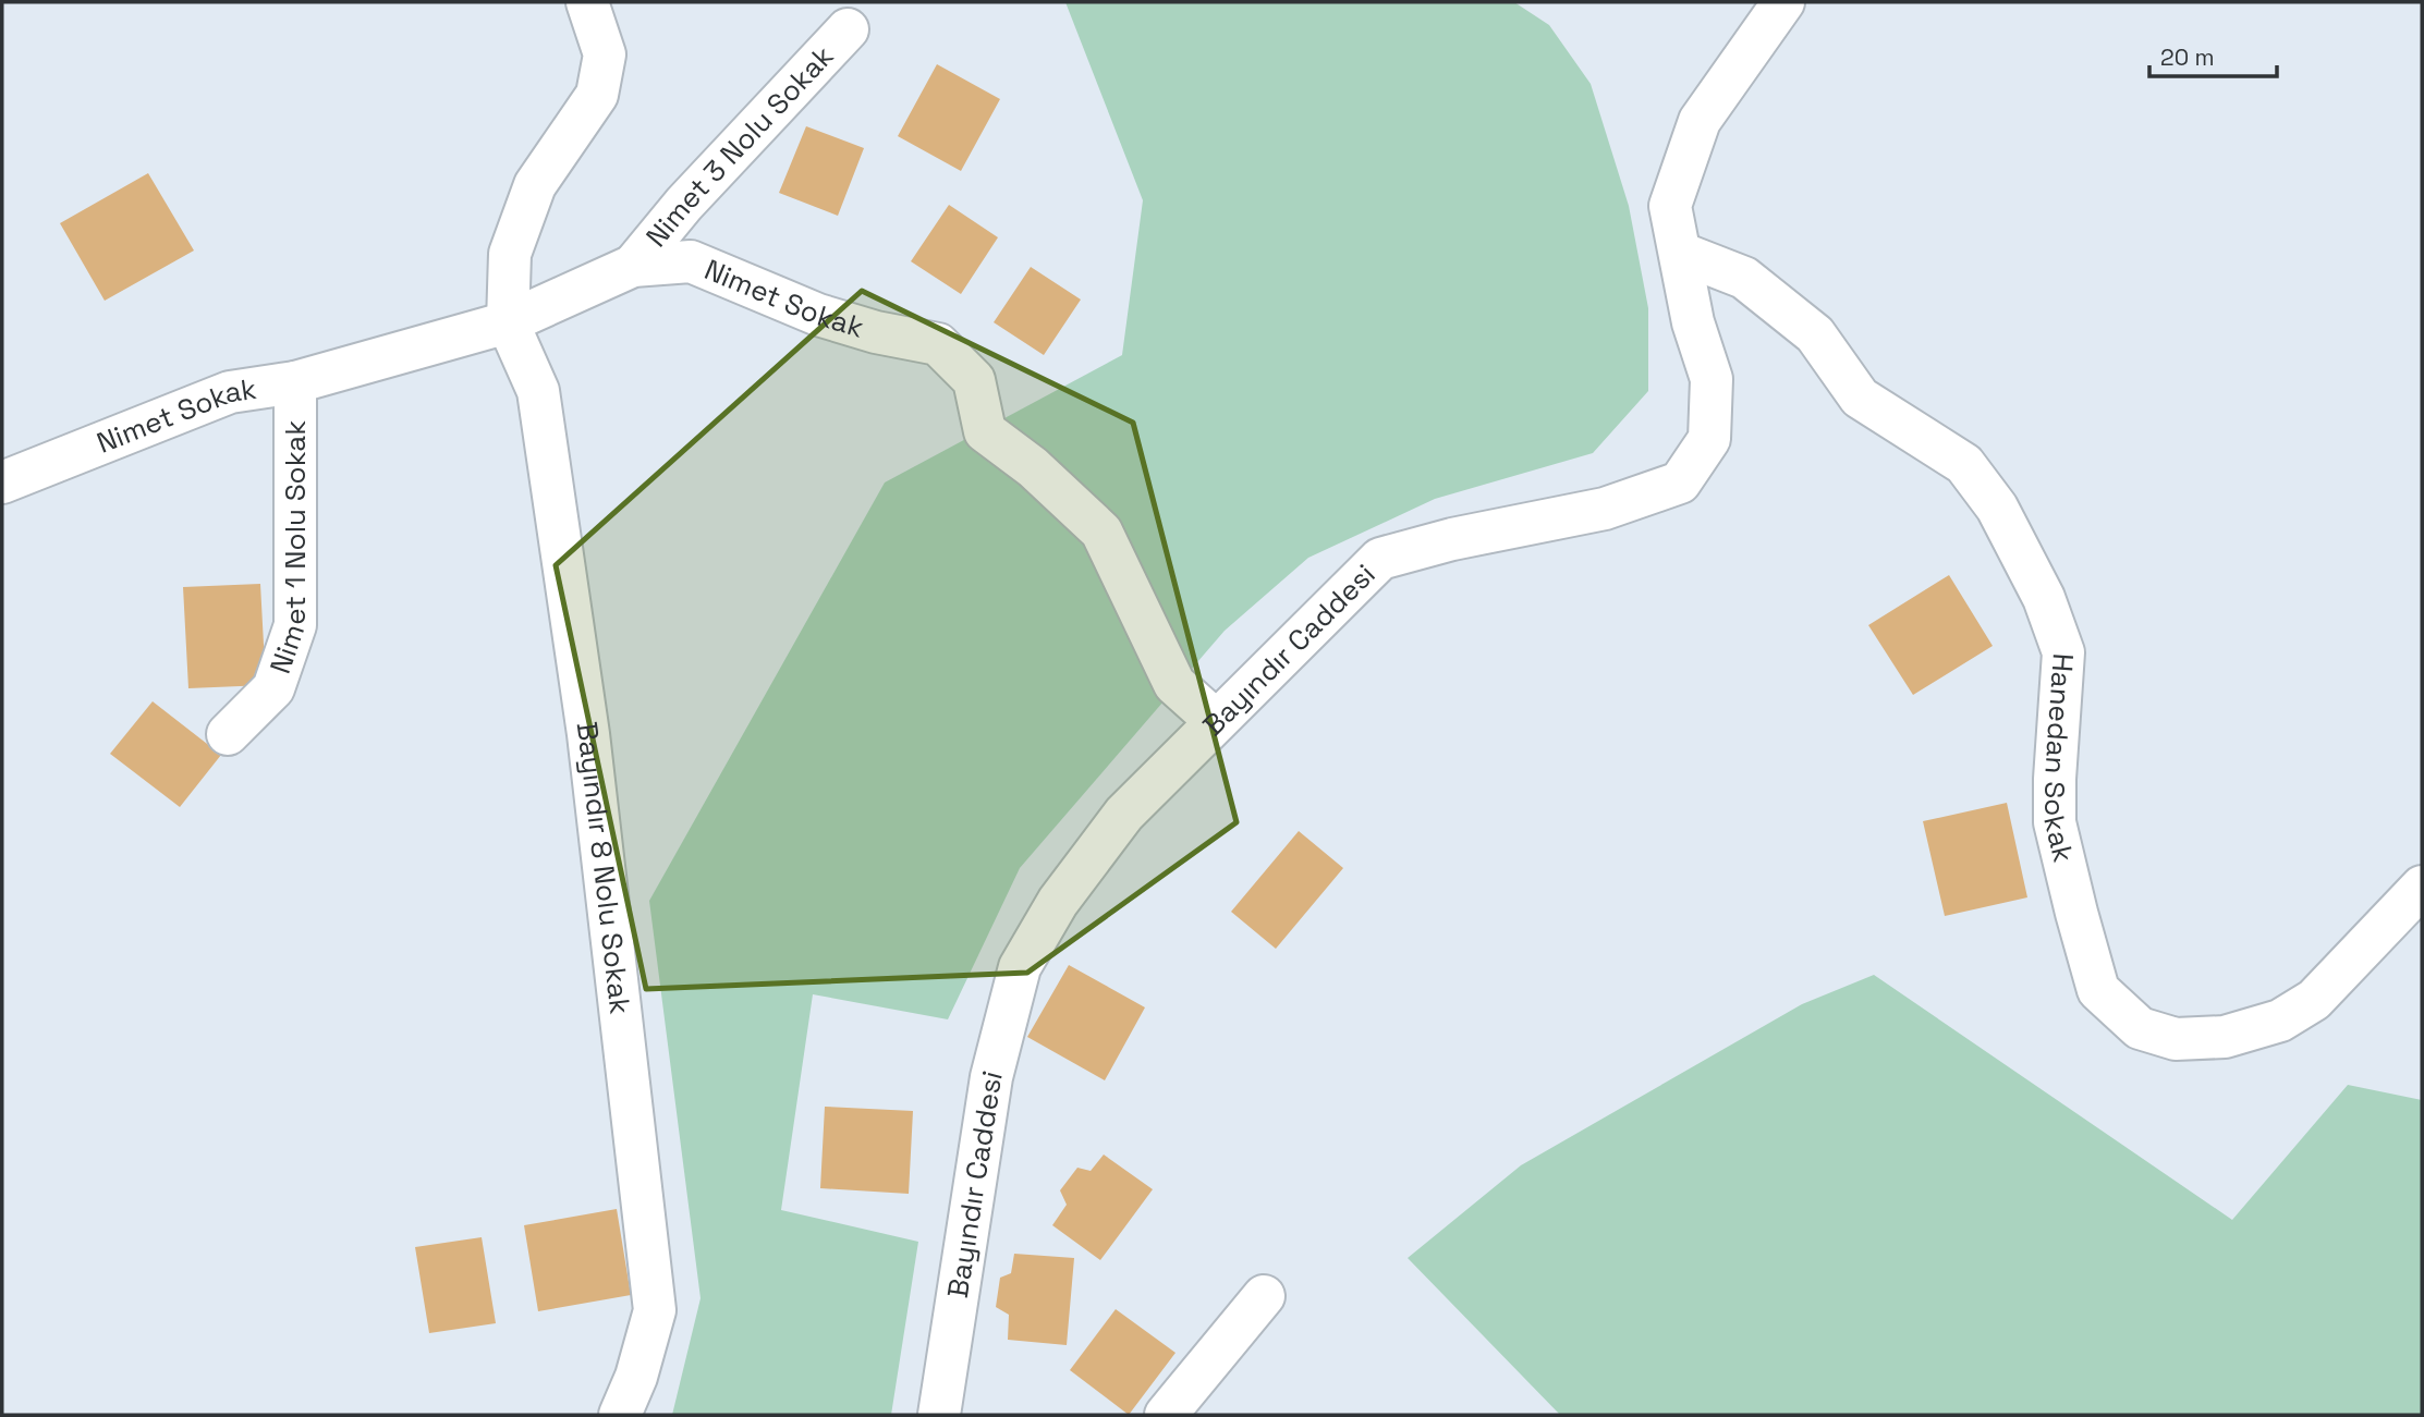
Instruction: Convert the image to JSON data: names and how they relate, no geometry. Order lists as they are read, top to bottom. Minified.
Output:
{"streets":{"street":["Nimet 3 Nolu Sokak","Nimet Sokak","Nimet 1 Nolu Sokak","Bayındır Caddesi","Hanedan Sokak","Bayındır 8 Nolu Sokak"]},"crossings":[["Nimet 3 Nolu Sokak","Nimet Sokak"],["Nimet Sokak","Nimet 1 Nolu Sokak"],["Nimet Sokak","Bayındır Caddesi"],["Nimet Sokak","Bayındır 8 Nolu Sokak"],["Bayındır Caddesi","Hanedan Sokak"]],"scale_bar":"20 m"}
